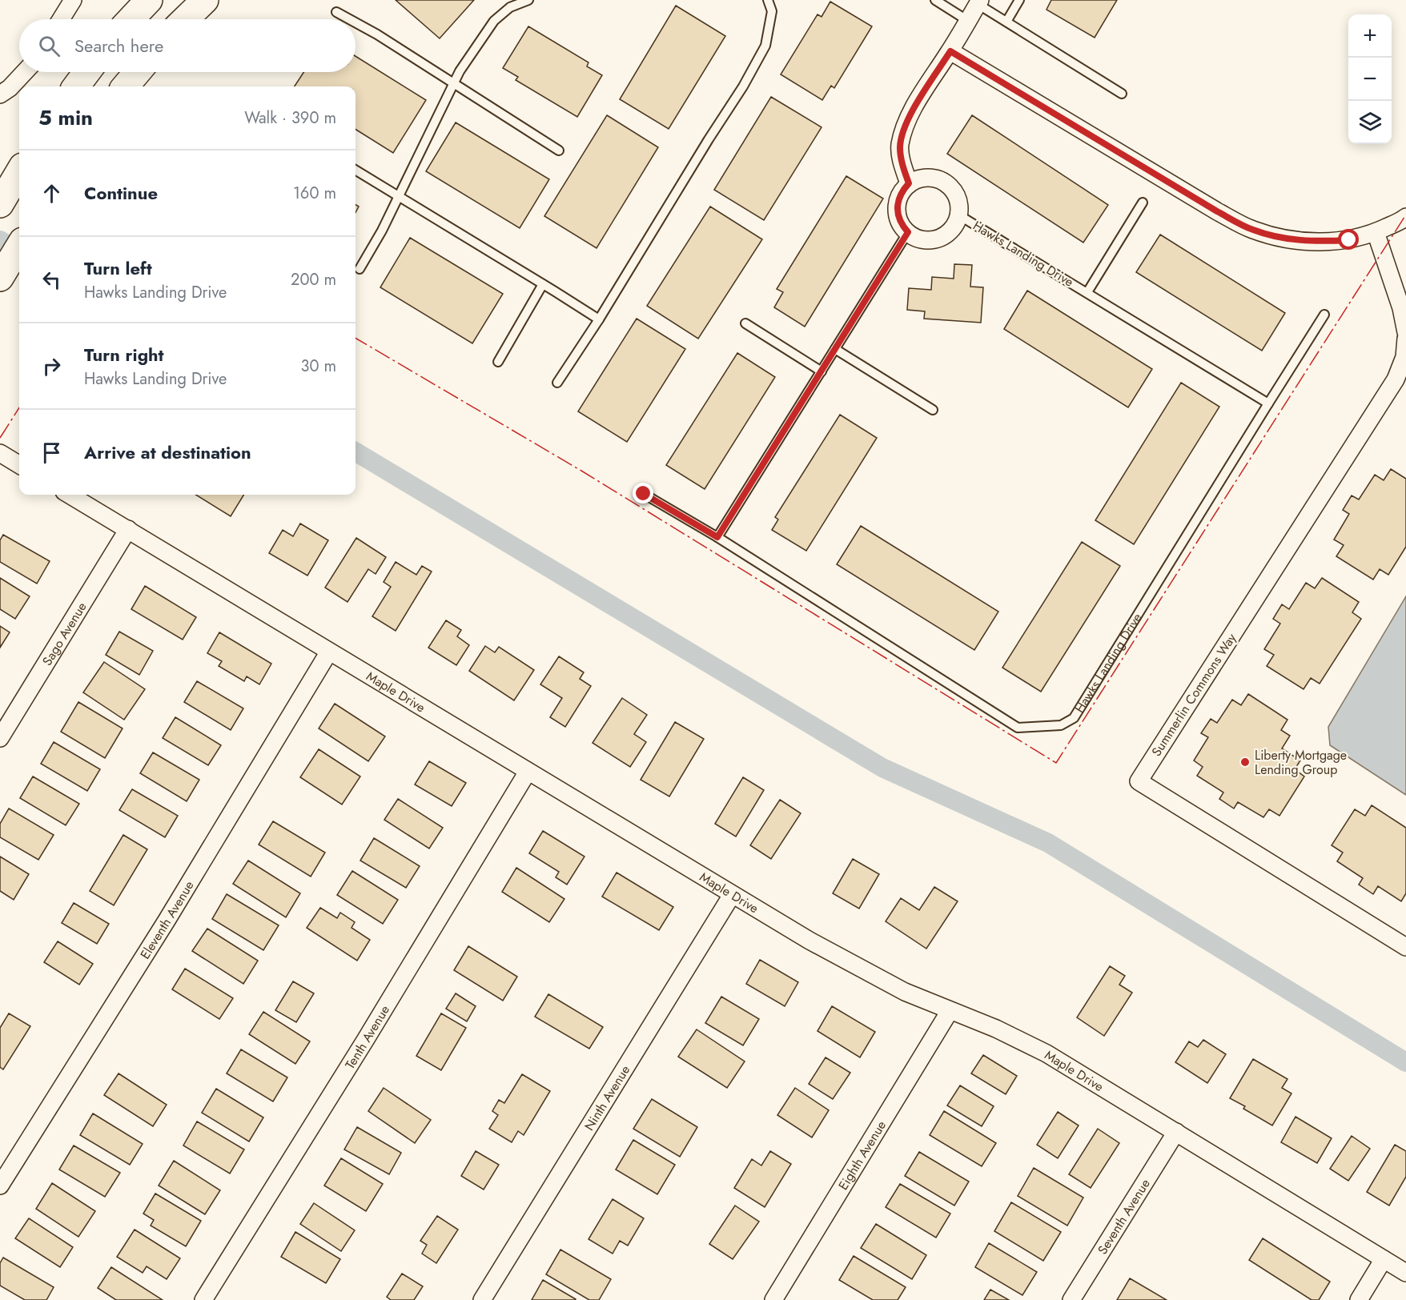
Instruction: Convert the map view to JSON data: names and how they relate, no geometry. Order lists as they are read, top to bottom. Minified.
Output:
{"streets":{"street":["Hawks Landing Drive","Sago Avenue","Maple Drive","Summerlin Commons Way","Eleventh Avenue","Tenth Avenue","Ninth Avenue","Eighth Avenue","Seventh Avenue"]},"crossings":[["Sago Avenue","Maple Drive"],["Maple Drive","Eleventh Avenue"],["Maple Drive","Tenth Avenue"],["Maple Drive","Ninth Avenue"],["Maple Drive","Eighth Avenue"],["Maple Drive","Seventh Avenue"]],"places":["Liberty Mortgage Lending Group"],"page":{"map_buttons":["+","−"],"search":"Search here","heading":["5 min","Walk · 390 m"],"list":[["Continue","160 m"],["Turn left","Hawks Landing Drive","200 m"],["Turn right","Hawks Landing Drive","30 m"],"Arrive at destination"]}}
